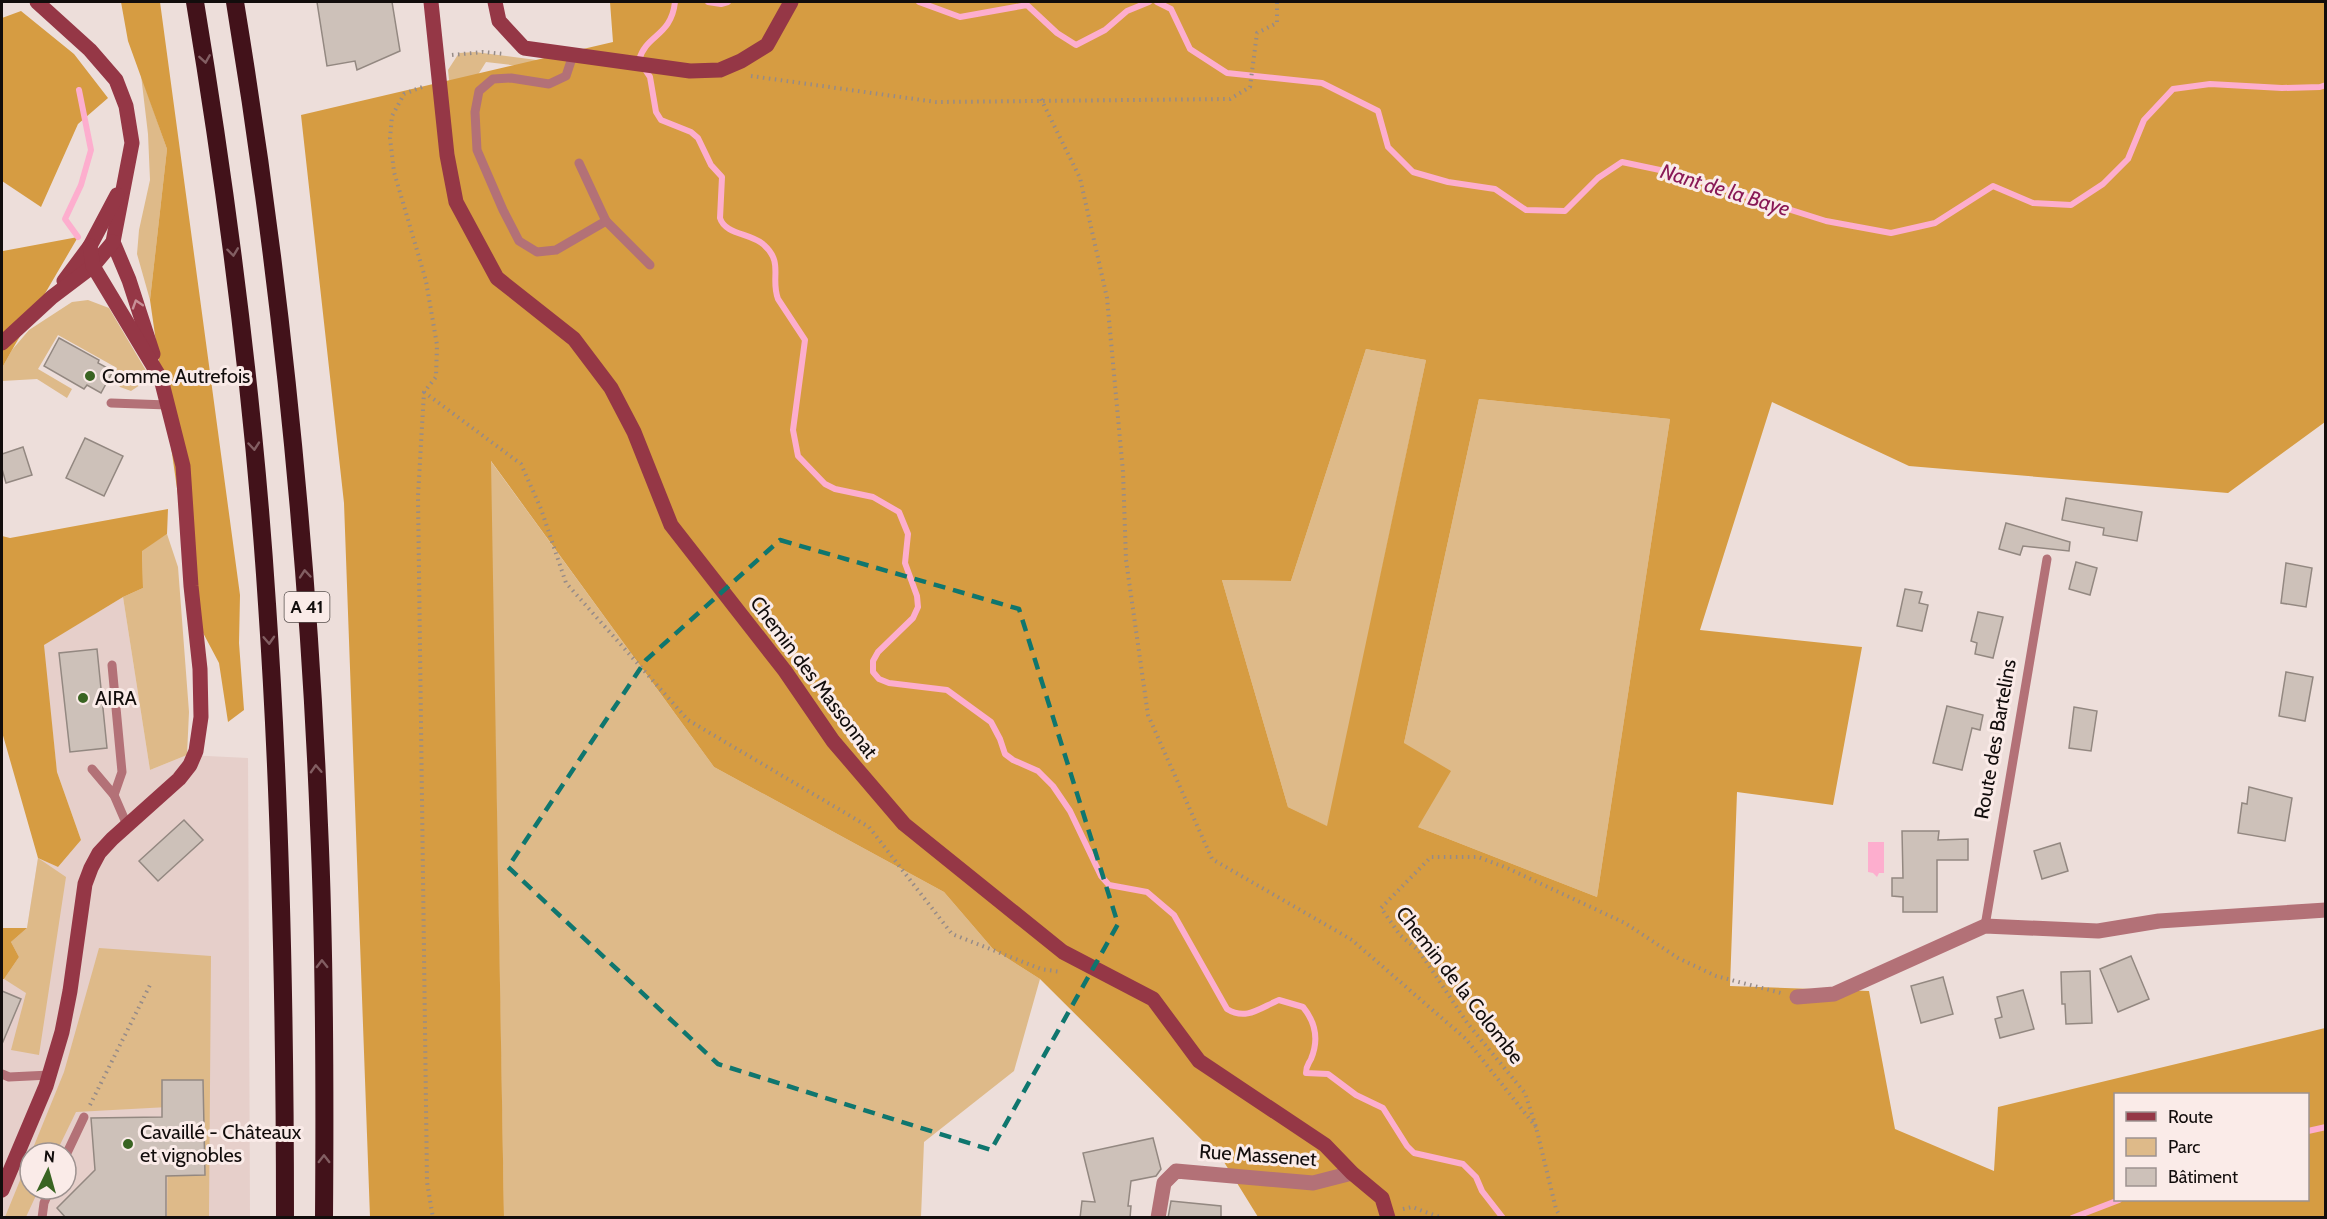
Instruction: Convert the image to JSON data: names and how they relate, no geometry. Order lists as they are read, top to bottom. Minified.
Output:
{"streets":{"highway":["A 41"],"street":["Chemin des Massonnat","Rue Massenet"],"lane":["Route des Bartelins"],"path":["Chemin de la Colombe"]},"crossings":[["Chemin des Massonnat","Rue Massenet"]],"water":["Nant de la Baye"],"places":["Comme Autrefois","AIRA","Cavaillé - Châteaux et vignobles"],"legend":["Route","Parc","Bâtiment"],"north":"top"}
